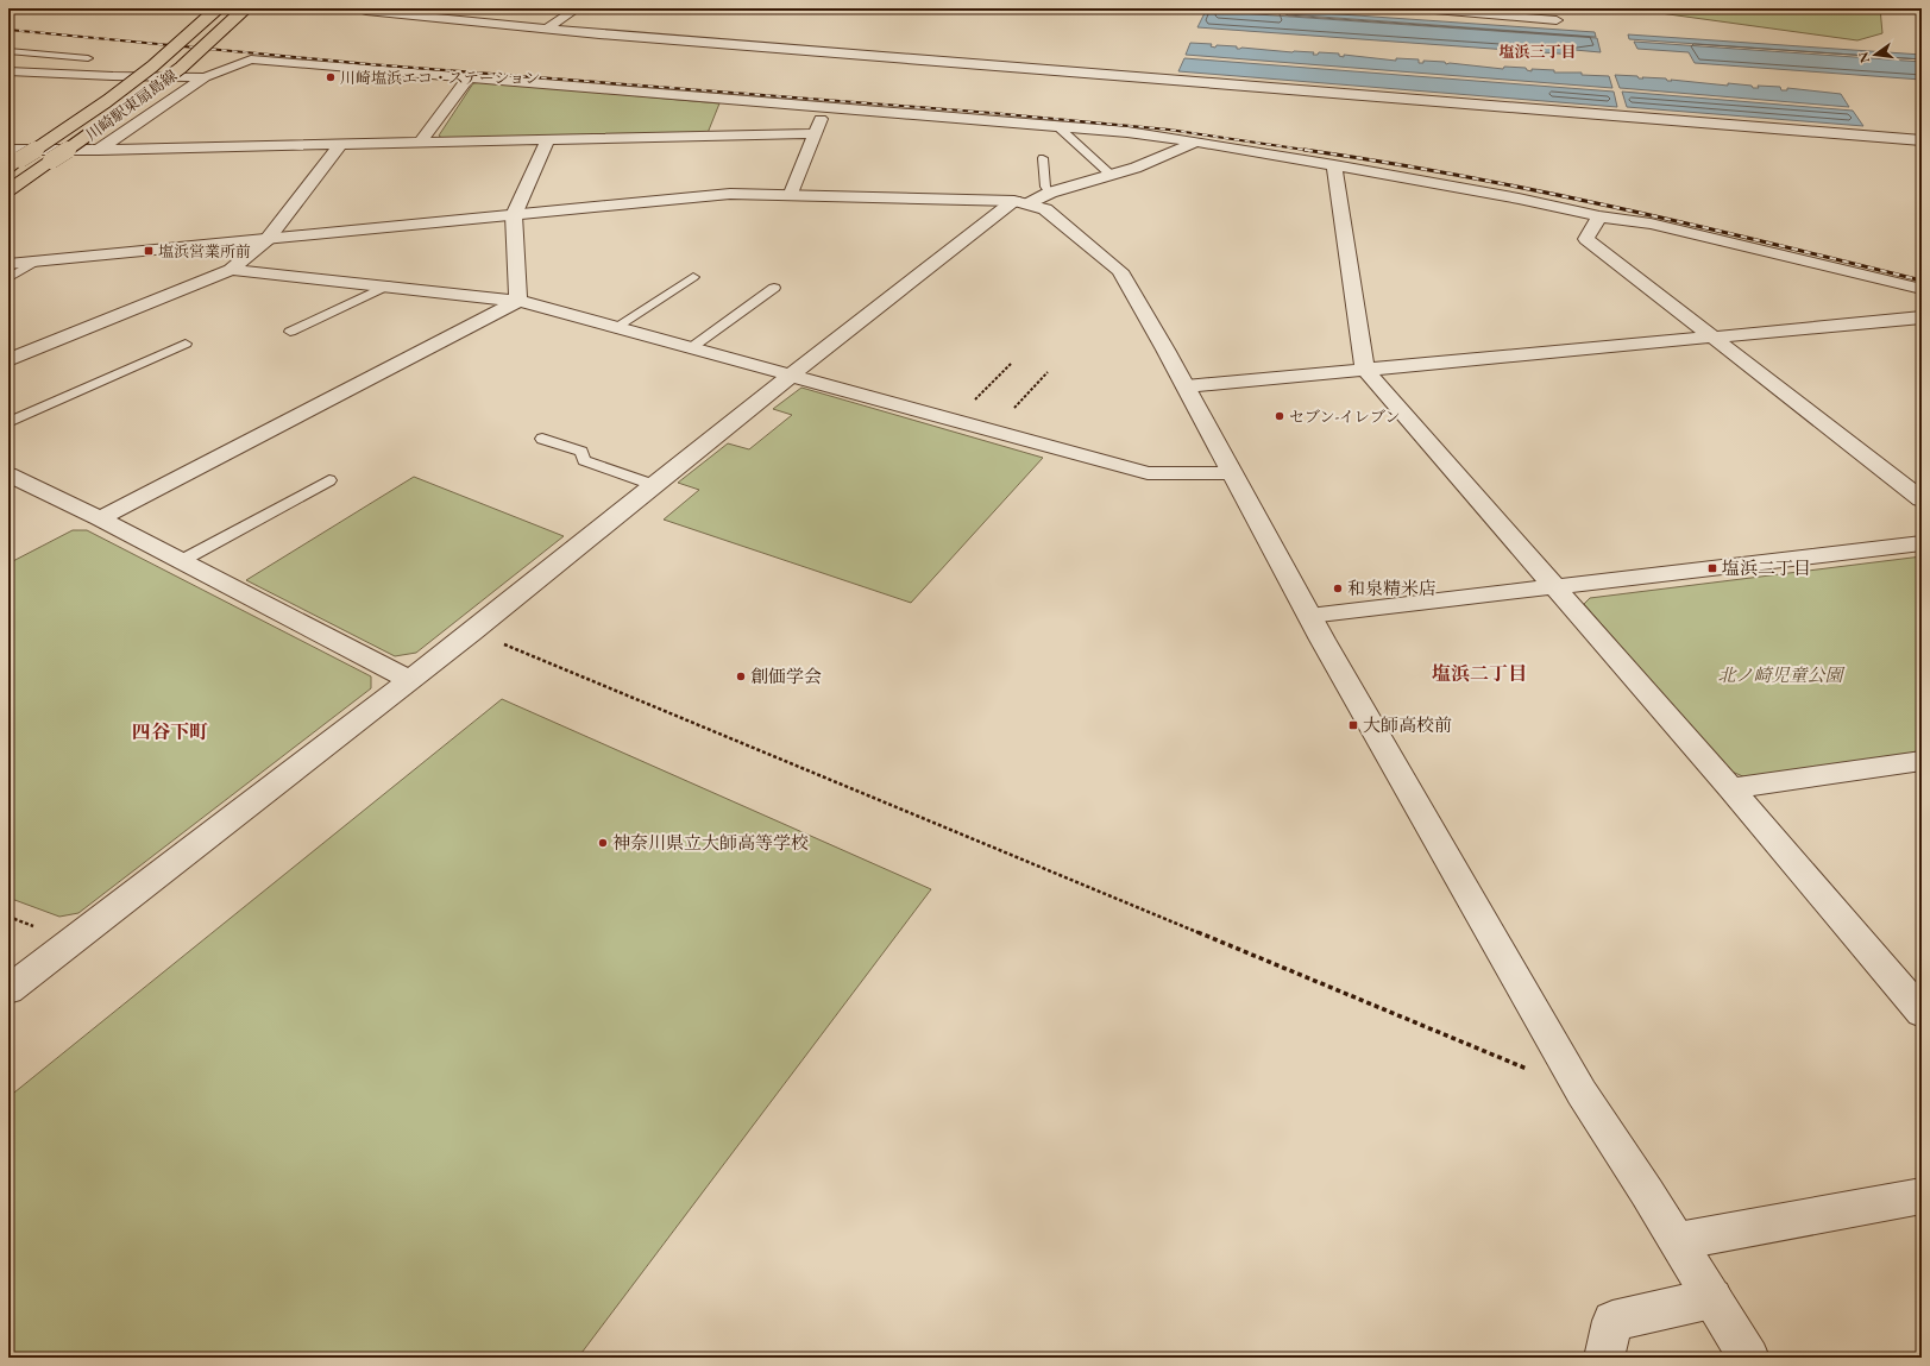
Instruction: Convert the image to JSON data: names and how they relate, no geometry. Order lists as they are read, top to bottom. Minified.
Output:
{"streets":{"highway":["川崎駅東扇島線"]},"districts":["塩浜三丁目","塩浜二丁目","四谷下町"],"parks":["北ノ崎児童公園"],"places":{"other":["川崎塩浜エコ・ステーション","セブン-イレブン","和泉精米店","創価学会","神奈川県立大師高等学校"],"transit":["塩浜営業所前","塩浜二丁目","大師高校前"]},"north":"left"}
